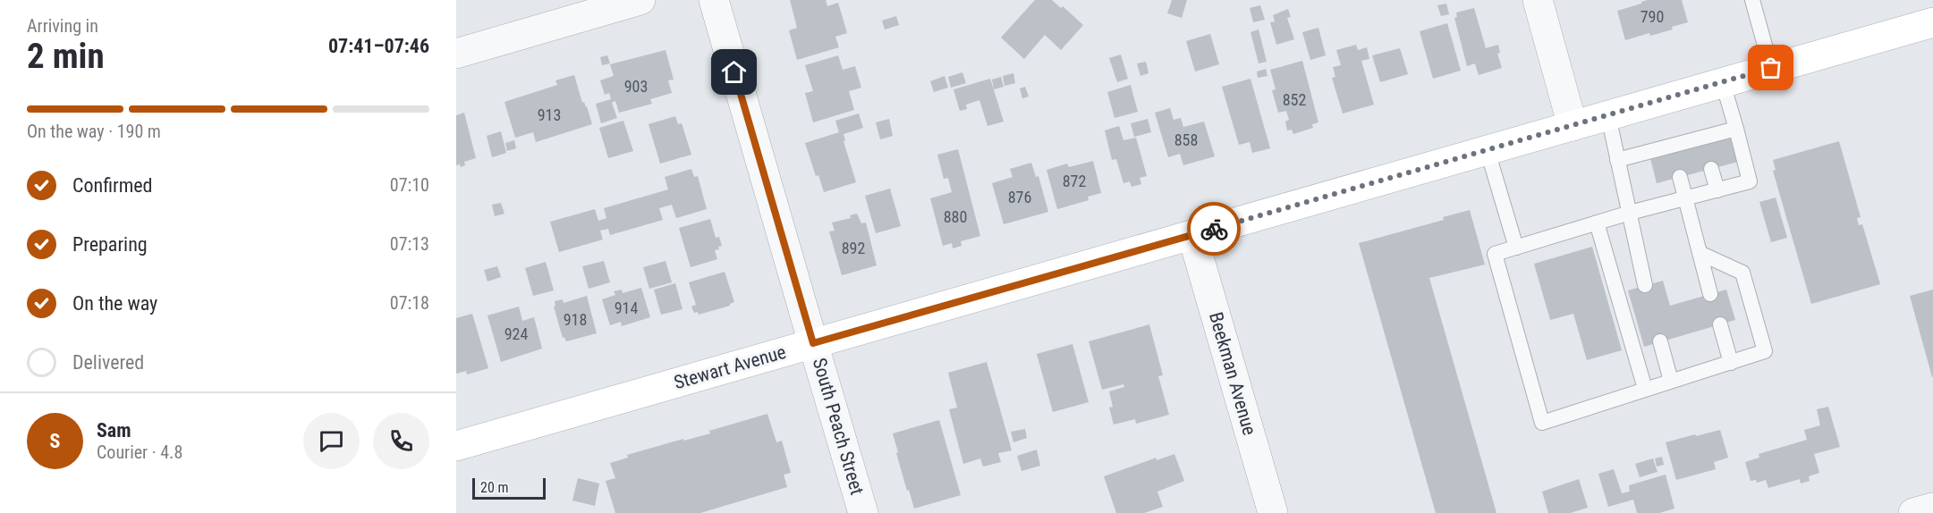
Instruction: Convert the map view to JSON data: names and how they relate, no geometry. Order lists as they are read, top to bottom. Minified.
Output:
{"streets":{"main road":["Stewart Avenue"],"street":["Beekman Avenue","South Peach Street"]},"crossings":[["Stewart Avenue","Beekman Avenue"],["Stewart Avenue","South Peach Street"]],"house_numbers":["790","903","852","913","858","872","876","880","892","914","918","924"],"scale_bar":"20 m","page":{"heading":["2 min","Arriving in","07:41–07:46"],"panel":["Sam","Courier · 4.8"],"bar":"On the way · 190 m","list":[["Confirmed","07:10"],["Preparing","07:13"],["On the way","07:18"],"Delivered"],"round":"S","scale":"20 m"}}
